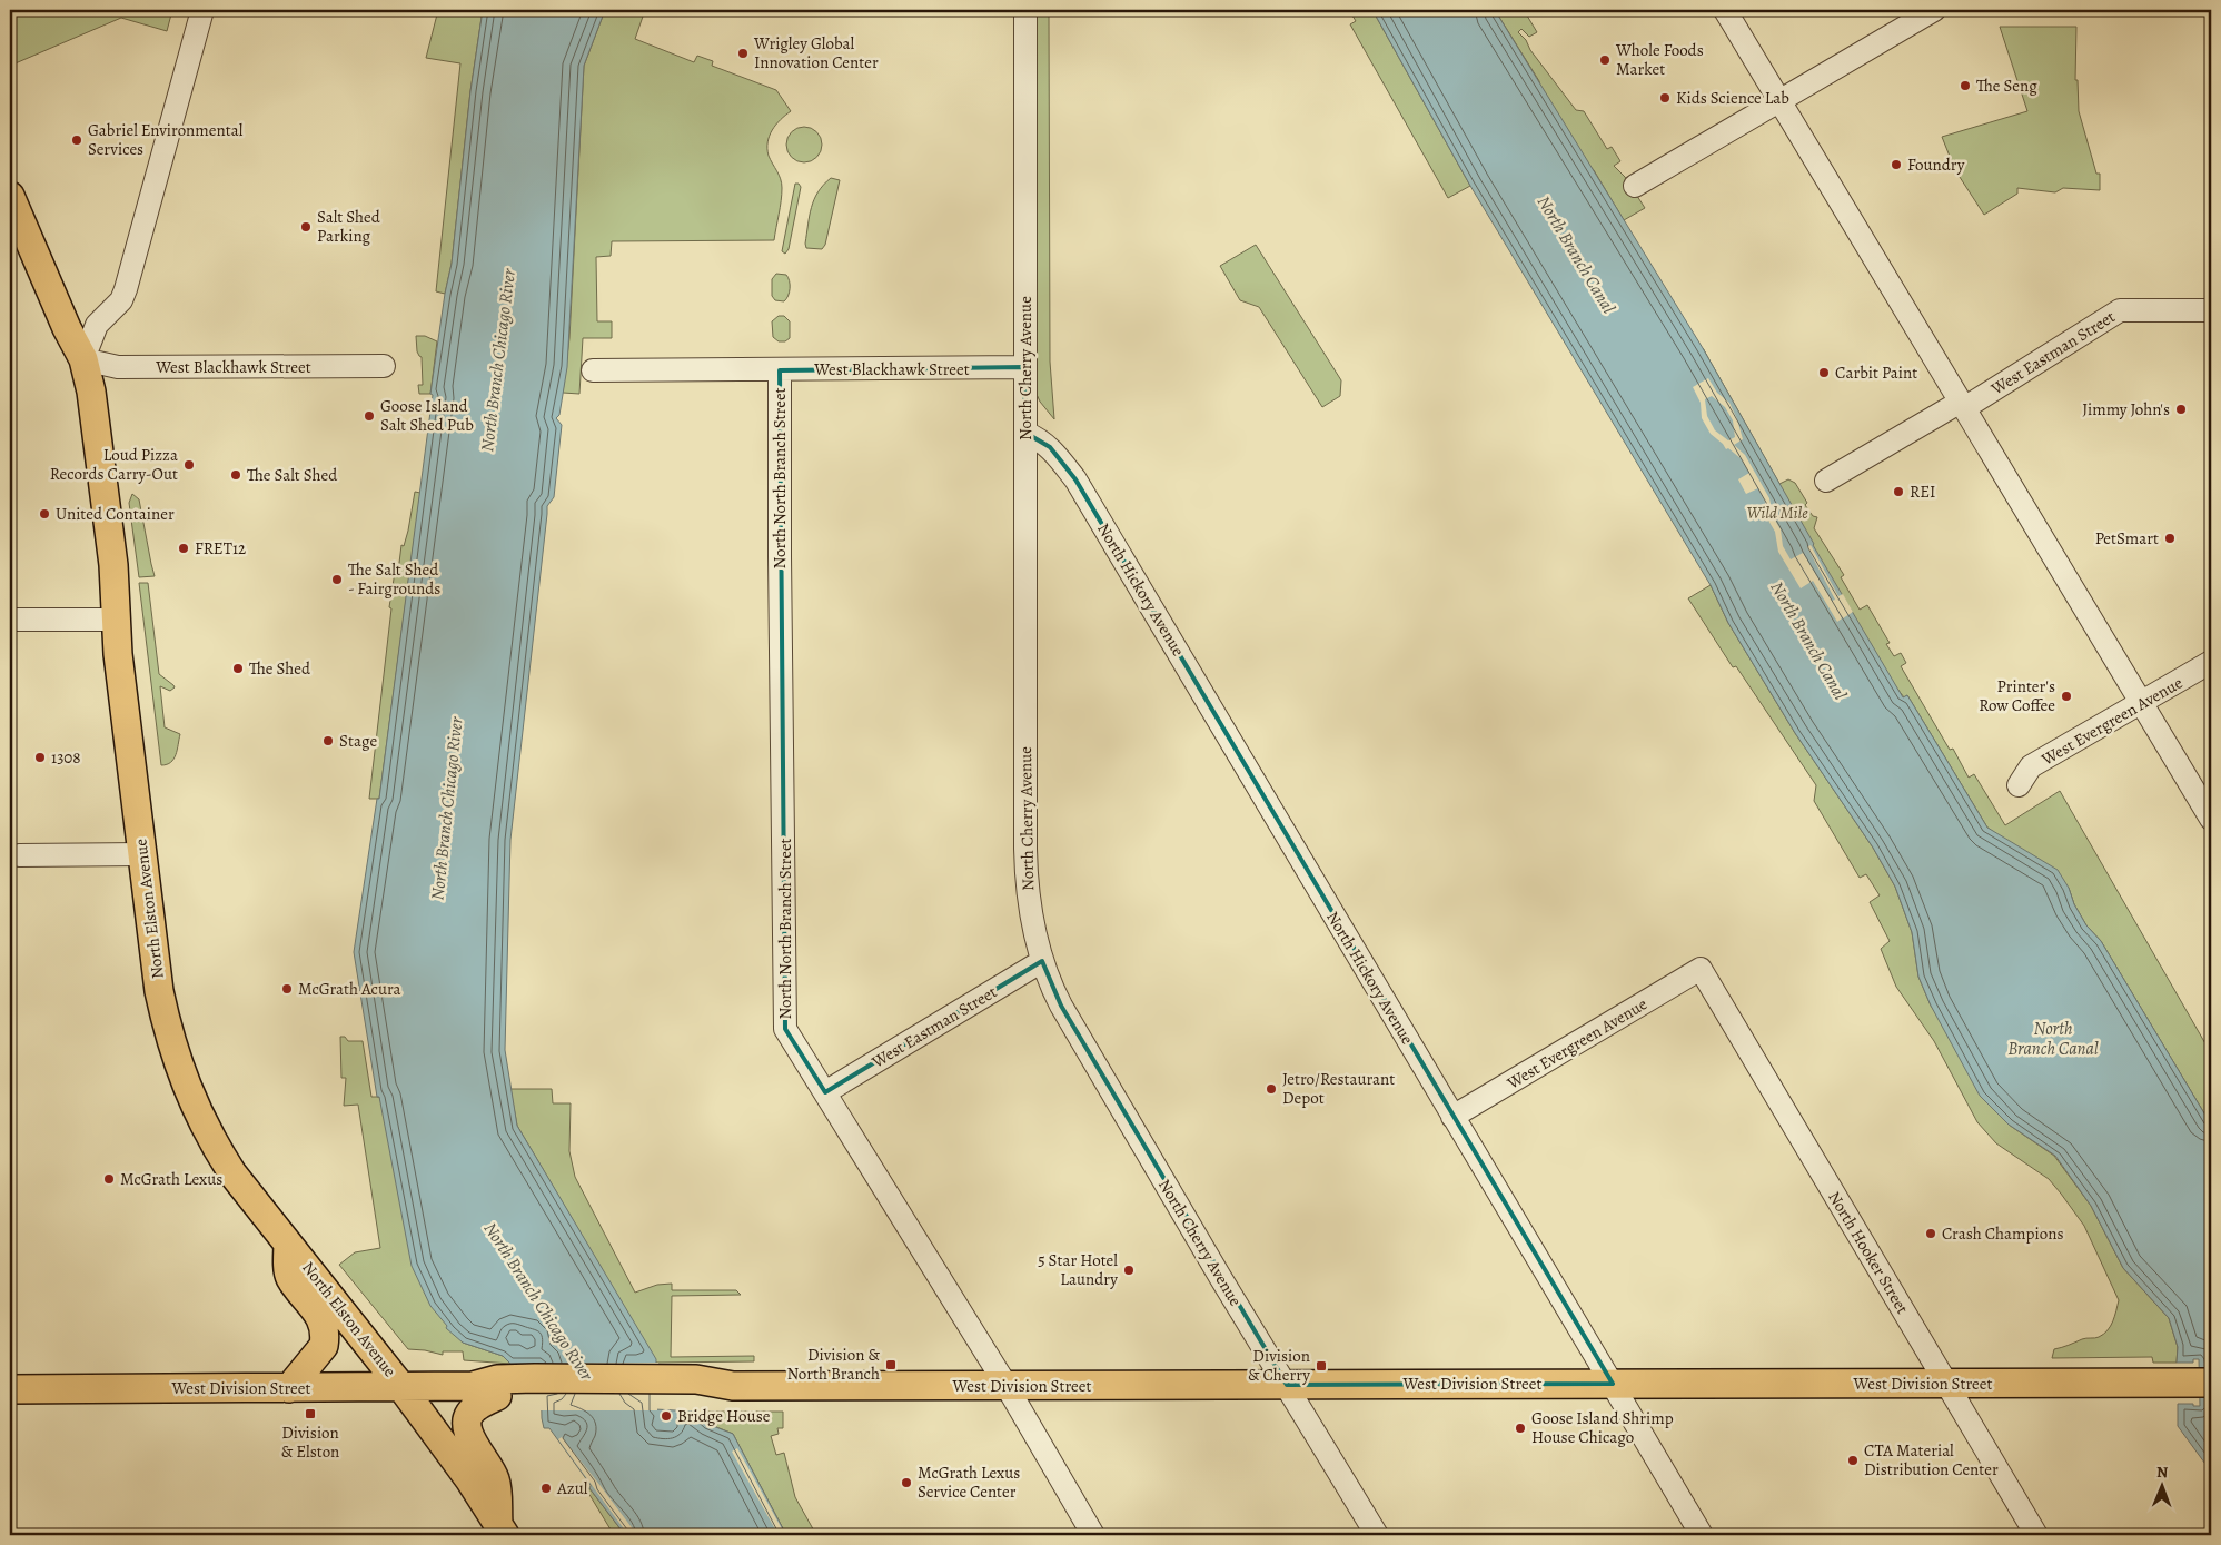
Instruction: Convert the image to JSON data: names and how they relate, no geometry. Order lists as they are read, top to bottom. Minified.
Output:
{"streets":{"main road":["North Elston Avenue","West Division Street"],"street":["West Eastman Street","West Blackhawk Street","North Cherry Avenue","North North Branch Street","North Hickory Avenue","West Evergreen Avenue","North Hooker Street"]},"crossings":[["West Eastman Street","North Cherry Avenue"],["West Eastman Street","North North Branch Street"],["West Blackhawk Street","North Cherry Avenue"],["West Blackhawk Street","North North Branch Street"],["West Blackhawk Street","North Elston Avenue"],["North Cherry Avenue","North Hickory Avenue"],["North Cherry Avenue","West Division Street"],["North North Branch Street","West Division Street"],["North Hickory Avenue","West Evergreen Avenue"],["North Hickory Avenue","West Division Street"],["West Evergreen Avenue","North Hooker Street"],["North Elston Avenue","West Division Street"],["North Hooker Street","West Division Street"]],"water":["North Branch Canal","North Branch Chicago River"],"parks":["Wild Mile"],"places":{"other":["Wrigley Global Innovation Center","Whole Foods Market","The Seng","Kids Science Lab","Gabriel Environmental Services","Foundry","Salt Shed Parking","Carbit Paint","Jimmy John's","Goose Island Salt Shed Pub","Loud Pizza Records Carry-Out","The Salt Shed","REI","United Container","PetSmart","FRET12","The Salt Shed - Fairgrounds","The Shed","Printer's Row Coffee","Stage","1308","McGrath Acura","Jetro/Restaurant Depot","McGrath Lexus","Crash Champions","5 Star Hotel Laundry","Bridge House","Goose Island Shrimp House Chicago","CTA Material Distribution Center","McGrath Lexus Service Center","Azul"],"transit":["Division & North Branch","Division & Cherry","Division & Elston"]},"north":"top"}
